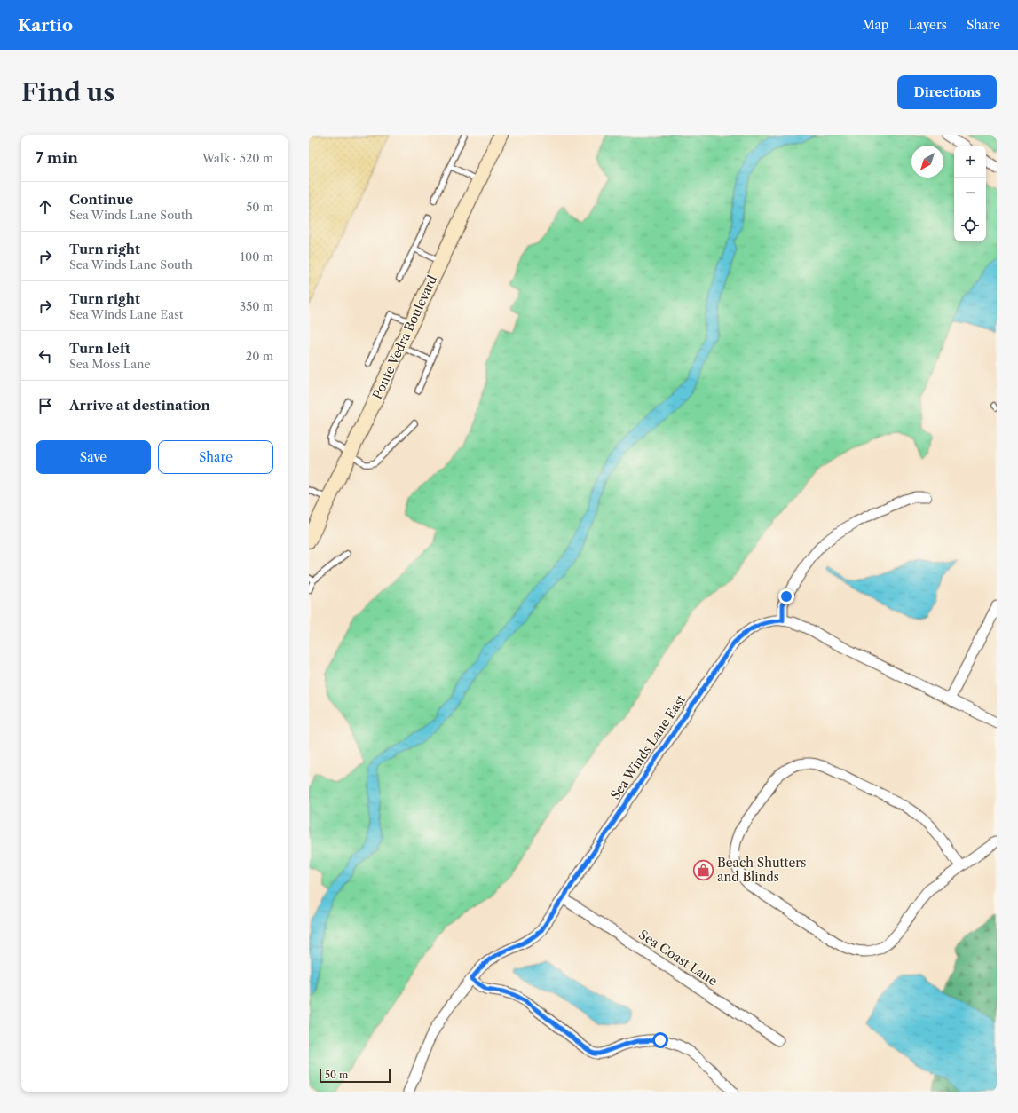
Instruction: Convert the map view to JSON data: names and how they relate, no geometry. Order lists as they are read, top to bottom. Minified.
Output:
{"streets":{"street":["Ponte Vedra Boulevard","Sea Winds Lane East","Sea Coast Lane"]},"crossings":[["Sea Winds Lane East","Sea Coast Lane"]],"places":{"shop":["Beach Shutters and Blinds"]},"scale_bar":"50 m","north":"bottom left","page":{"header":"Kartio","nav":["Map","Layers","Share"],"buttons":["Directions",["Save","Share"]],"title":"Find us","heading":["7 min","Walk · 520 m"],"map_buttons":["+","−"],"list":[["Continue","Sea Winds Lane South","50 m"],["Turn right","Sea Winds Lane South","100 m"],["Turn right","Sea Winds Lane East","350 m"],["Turn left","Sea Moss Lane","20 m"],"Arrive at destination"],"scale":"50 m"}}
